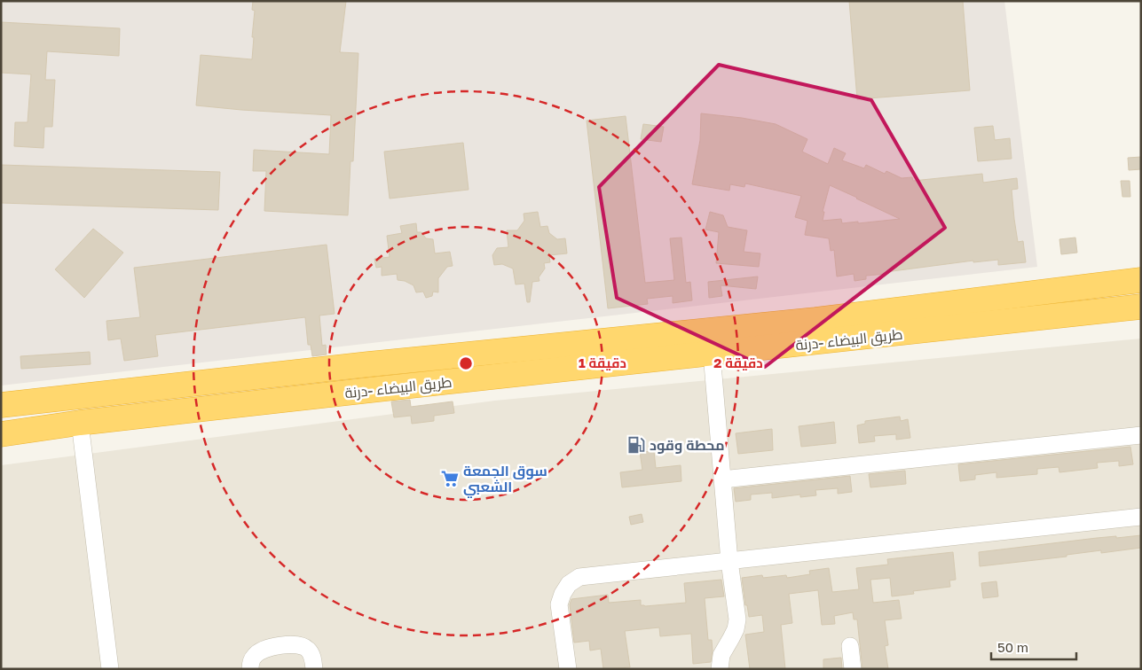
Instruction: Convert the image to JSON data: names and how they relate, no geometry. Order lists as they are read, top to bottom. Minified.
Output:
{"streets":{"highway":["طريق البيضاء -درنة"]},"places":{"fuel station":["محطة وقود"],"supermarket":["سوق الجمعة الشعبي"]},"scale_bar":"50 m","rings":["1 دقيقة","2 دقيقة"]}
